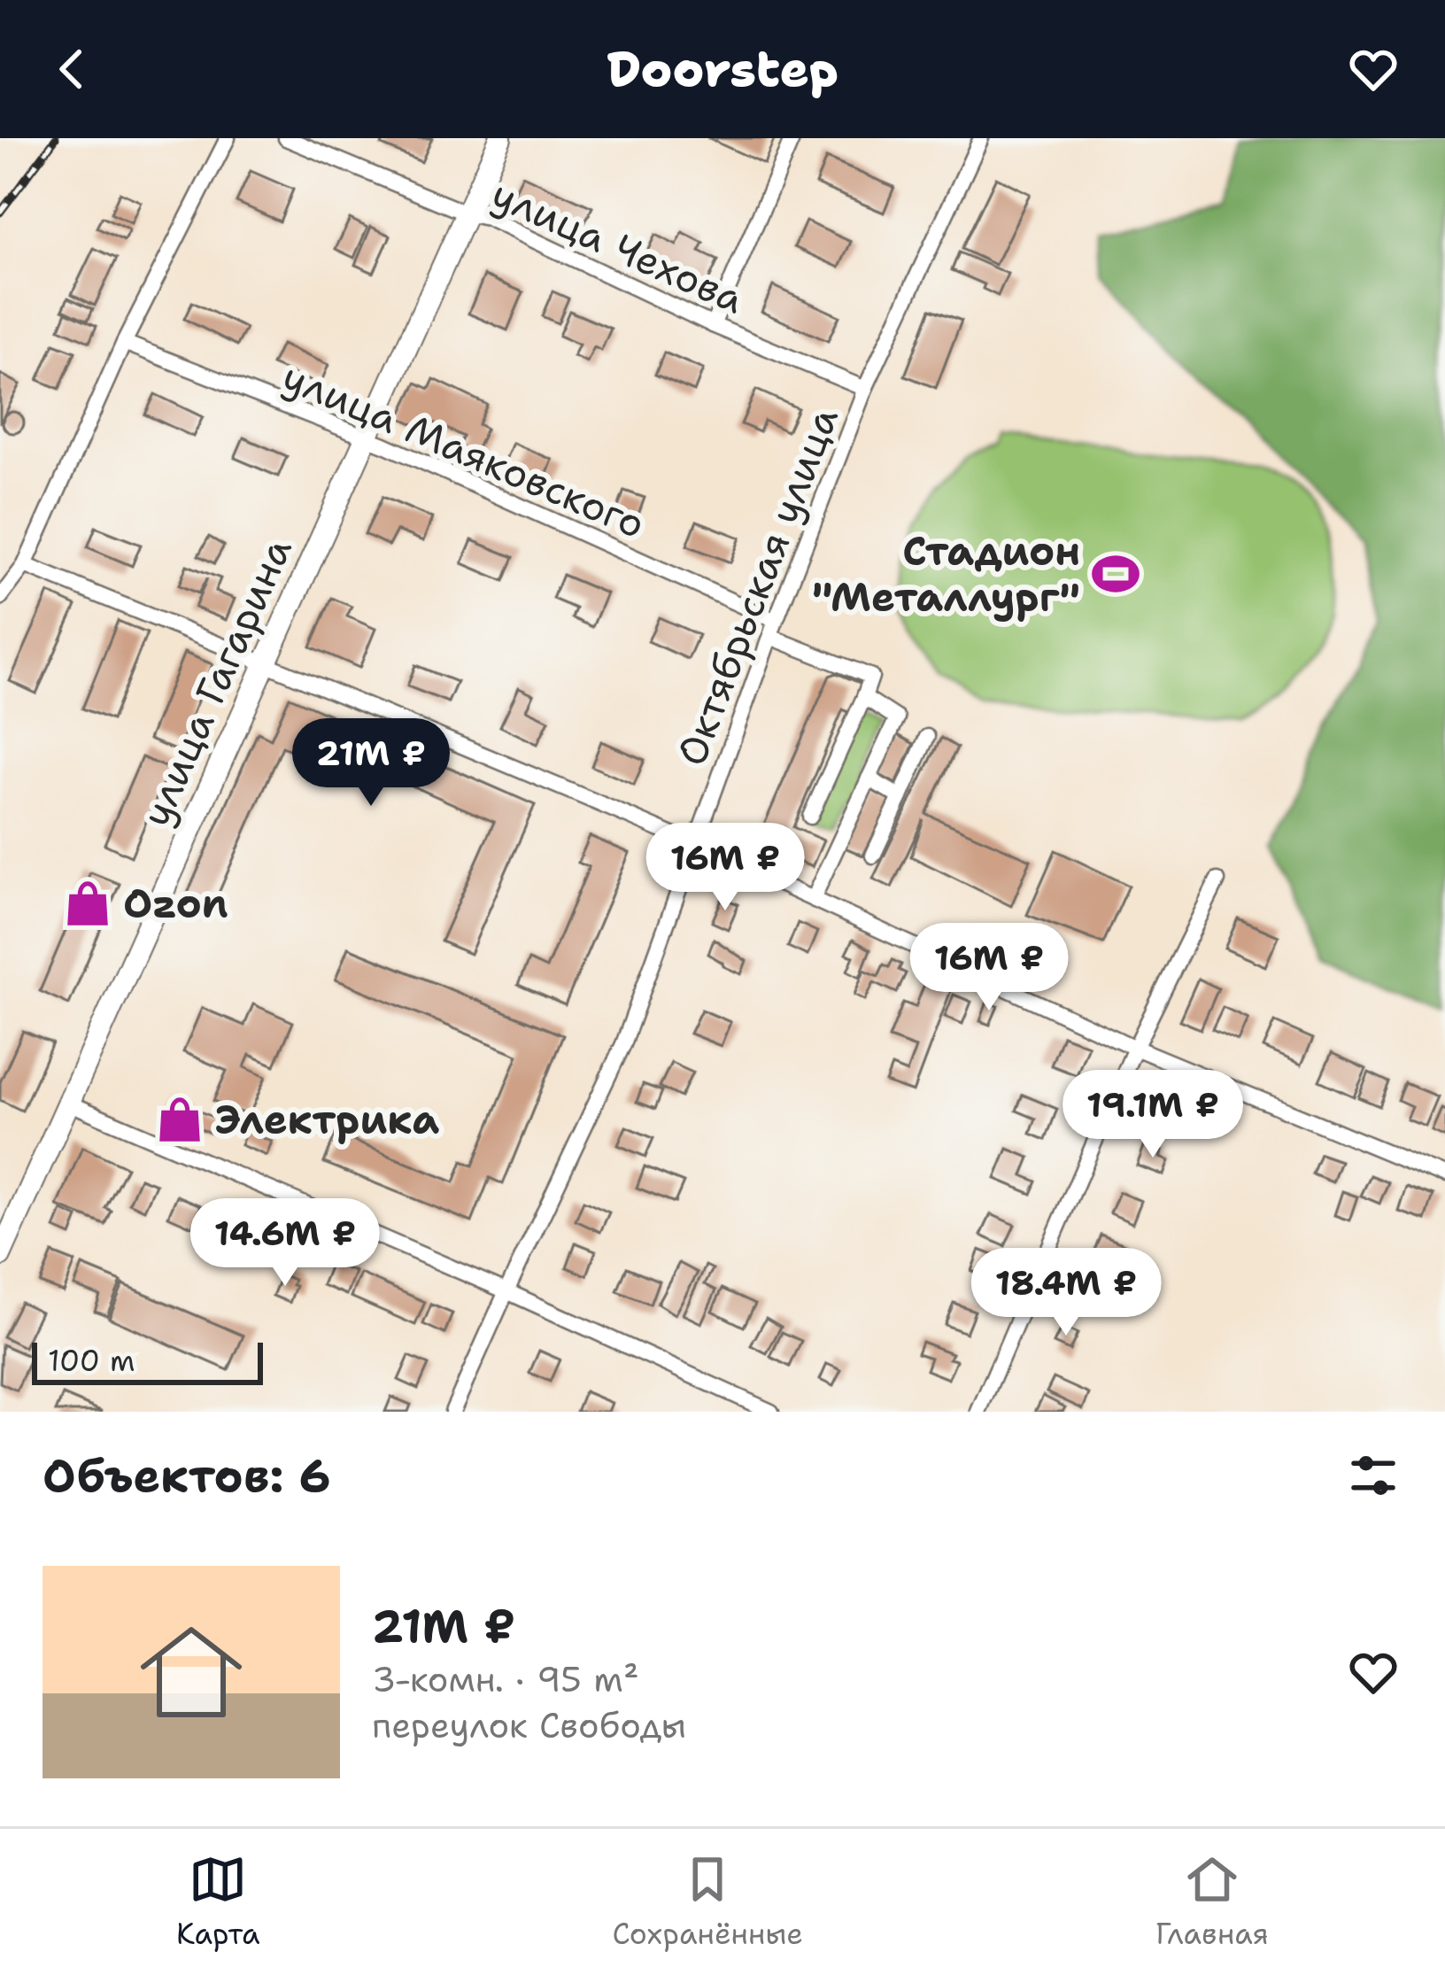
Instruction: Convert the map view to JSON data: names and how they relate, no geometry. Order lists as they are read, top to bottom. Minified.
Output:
{"streets":{"main road":["улица Гагарина"],"street":["улица Чехова","улица Маяковского","Октябрьская улица"]},"crossings":[["улица Чехова","Октябрьская улица"],["улица Чехова","улица Гагарина"],["улица Маяковского","Октябрьская улица"],["улица Маяковского","улица Гагарина"]],"places":{"sports":["Стадион \"Металлург\""],"shop":["Ozon","Электрика"]},"scale_bar":"100 m","page":{"header":"Doorstep","price":["21M ₽","16M ₽","16M ₽","19.1M ₽","14.6M ₽","18.4M ₽"],"scale":"100 m","heading":"Объектов: 6","list":[{"name":"21M ₽","note":"3-комн. · 95 m² · переулок Свободы"}],"tabs":["Карта","Сохранённые","Главная"]}}
